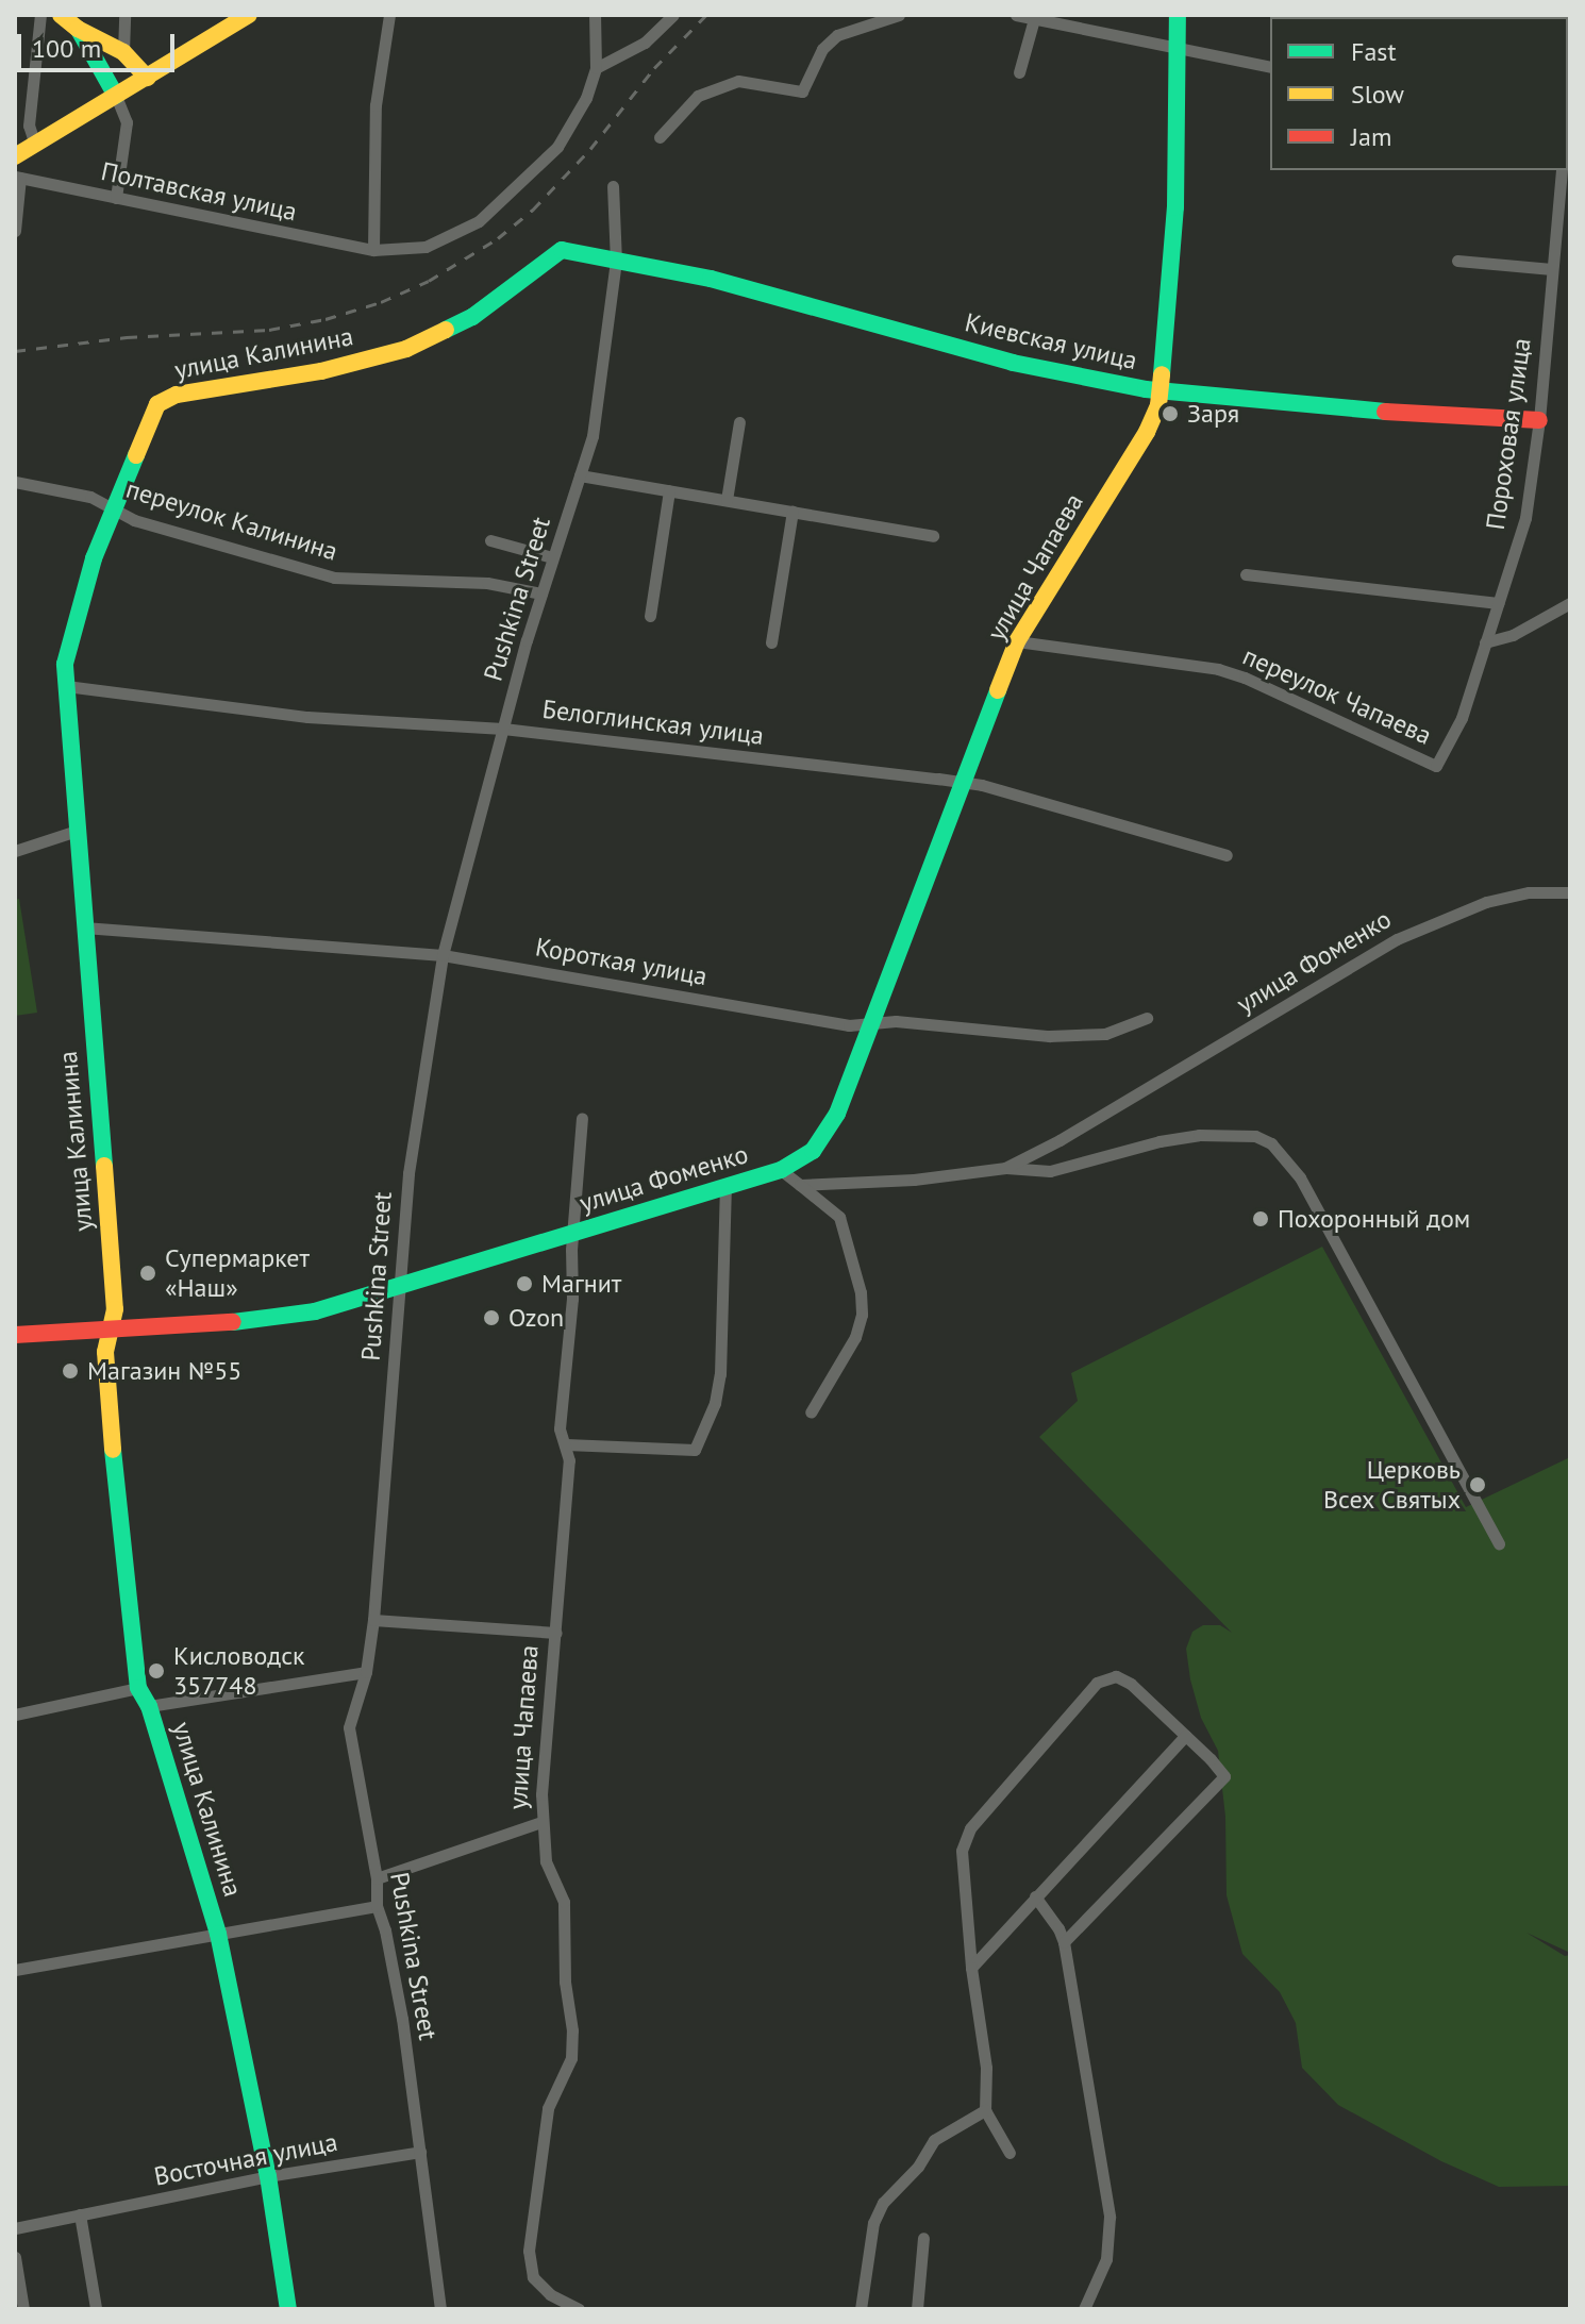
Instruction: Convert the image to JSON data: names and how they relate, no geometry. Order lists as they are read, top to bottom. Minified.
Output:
{"streets":{"street":["Полтавская улица","Киевская улица","улица Калинина","Пороховая улица","переулок Калинина","улица Чапаева","Pushkina Street","переулок Чапаева","Белоглинская улица","Короткая улица","улица Фоменко","Восточная улица"]},"crossings":[["Киевская улица","улица Калинина"],["Киевская улица","Пороховая улица"],["Киевская улица","улица Чапаева"],["Киевская улица","Pushkina Street"],["улица Калинина","переулок Калинина"],["улица Калинина","Белоглинская улица"],["улица Калинина","Короткая улица"],["улица Калинина","улица Фоменко"],["улица Калинина","Восточная улица"],["Пороховая улица","переулок Чапаева"],["переулок Калинина","Pushkina Street"],["улица Чапаева","переулок Чапаева"],["улица Чапаева","Белоглинская улица"],["улица Чапаева","Короткая улица"],["улица Чапаева","улица Фоменко"],["Pushkina Street","Белоглинская улица"],["Pushkina Street","Короткая улица"],["Pushkina Street","улица Фоменко"],["Pushkina Street","Восточная улица"]],"places":["Заря","Похоронный дом","Супермаркет «Наш»","Магнит","Ozon","Магазин №55","Церковь Всех Святых","Кисловодск 357748"],"legend":["Fast","Slow","Jam"],"scale_bar":"100 m"}
